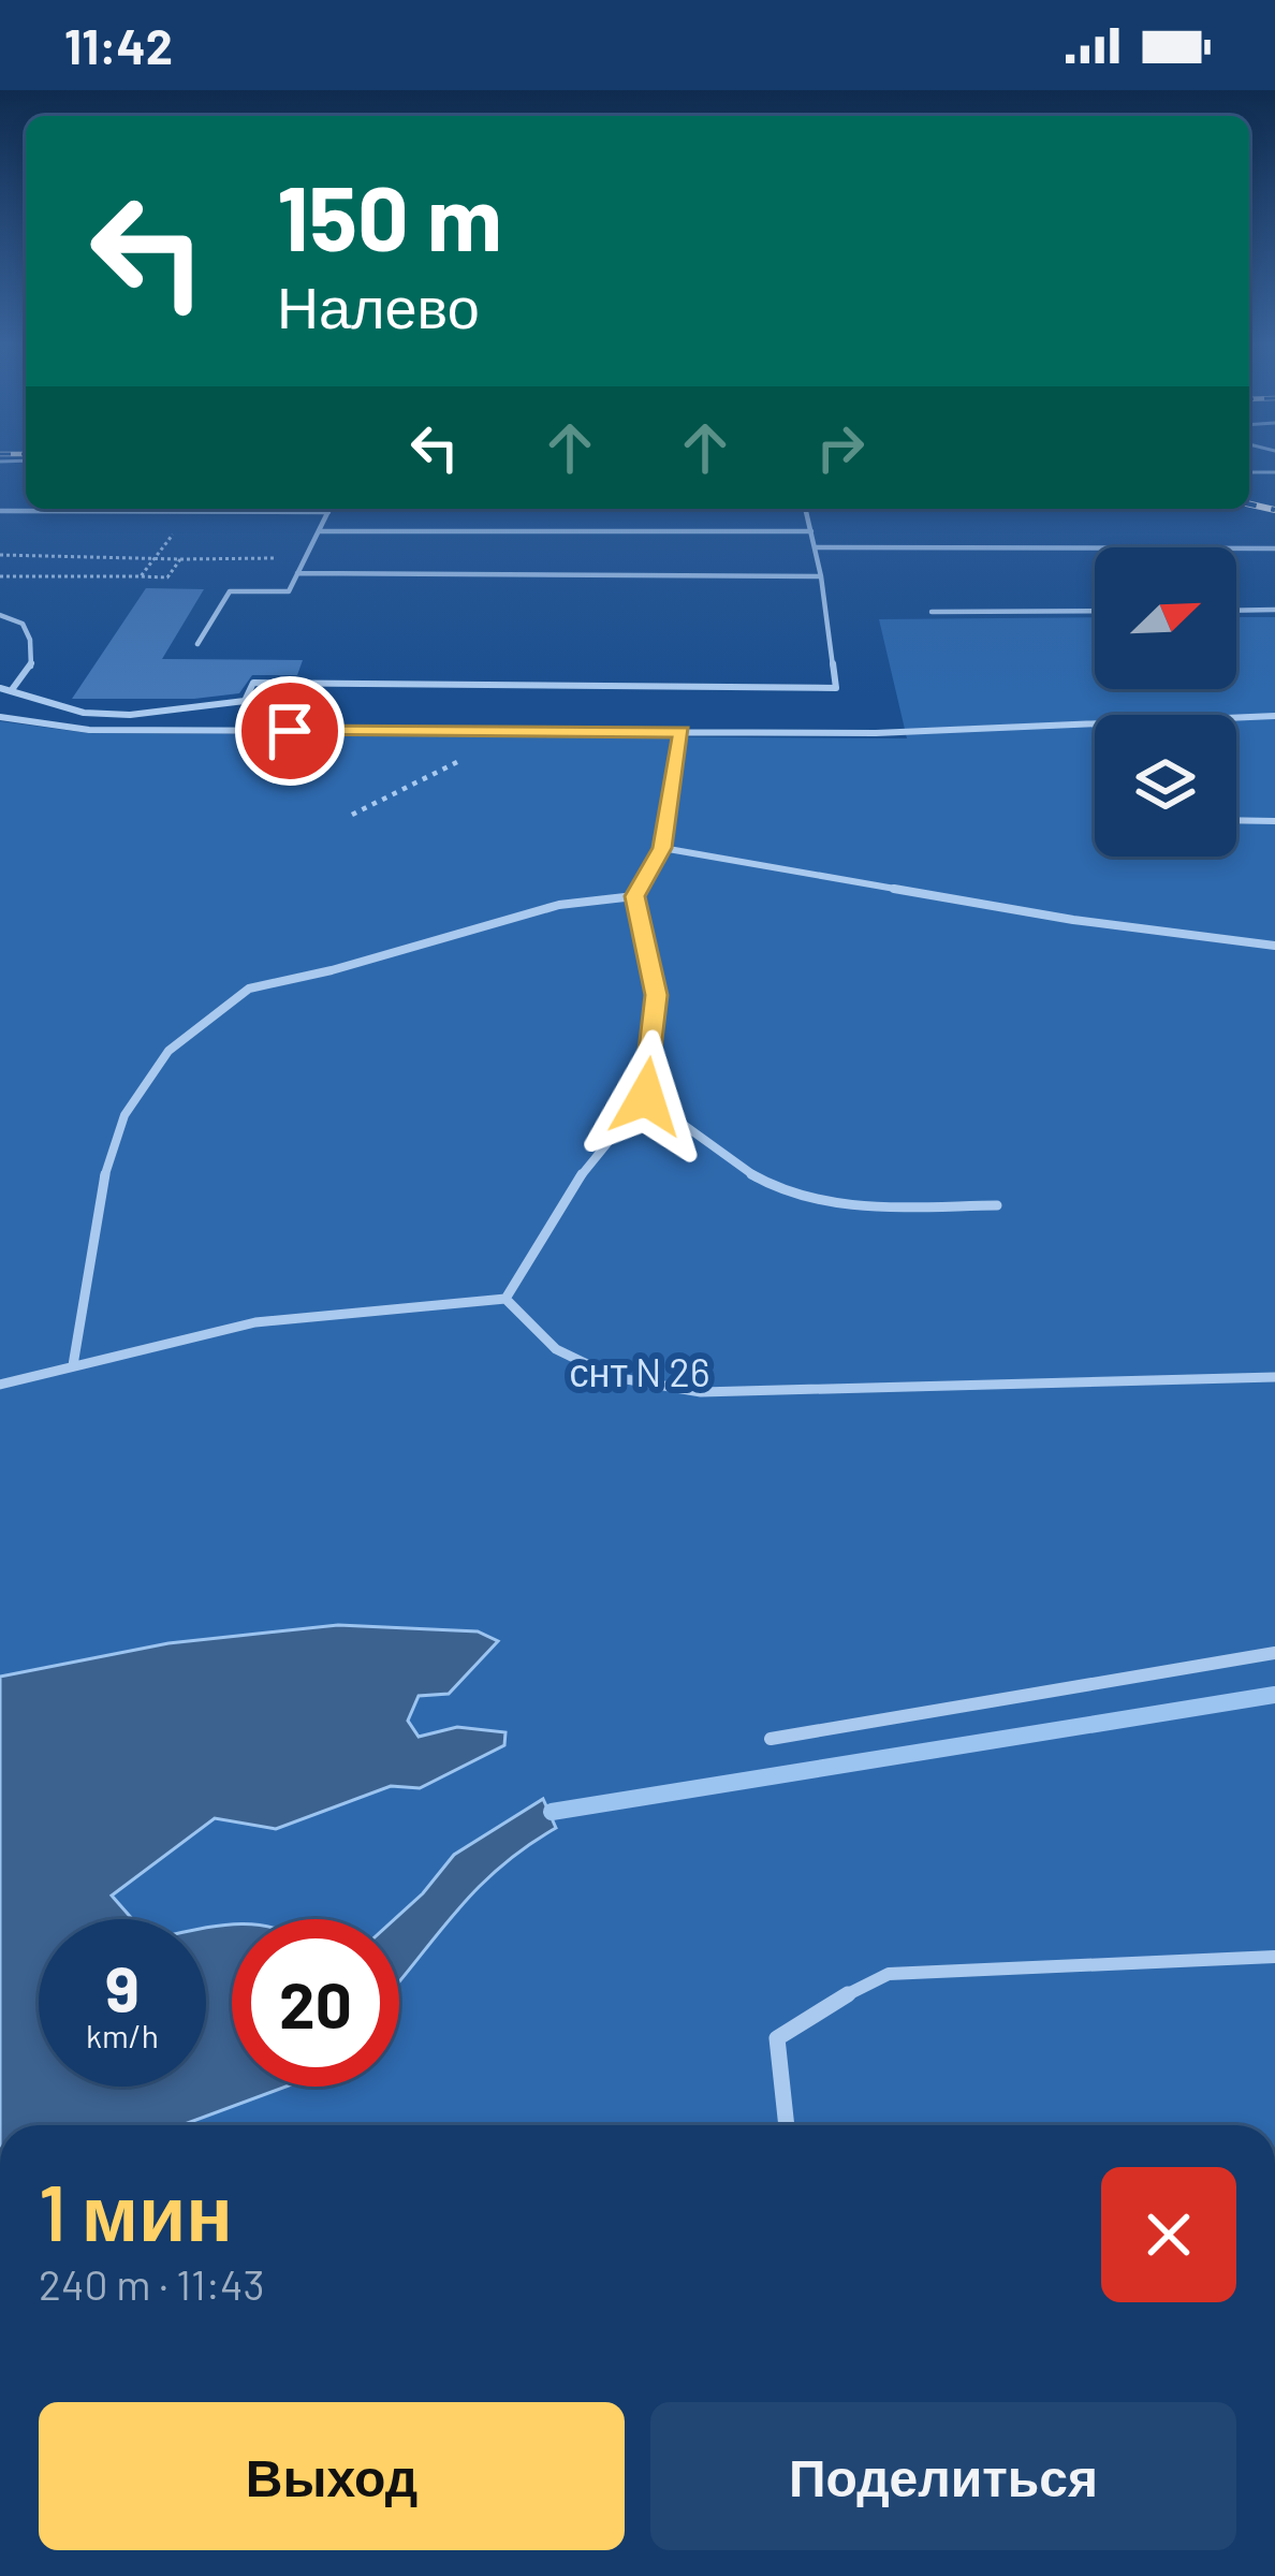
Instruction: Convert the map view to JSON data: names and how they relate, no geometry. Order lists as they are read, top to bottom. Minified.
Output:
{"parks":["снт N 26"],"north":"top right","page":{"status":"11:42","turn":["150 m","Налево"],"speed":"9 km/h","limit":"20","heading":["1 мин","240 m · 11:43"],"buttons":["Выход","Поделиться"]}}
